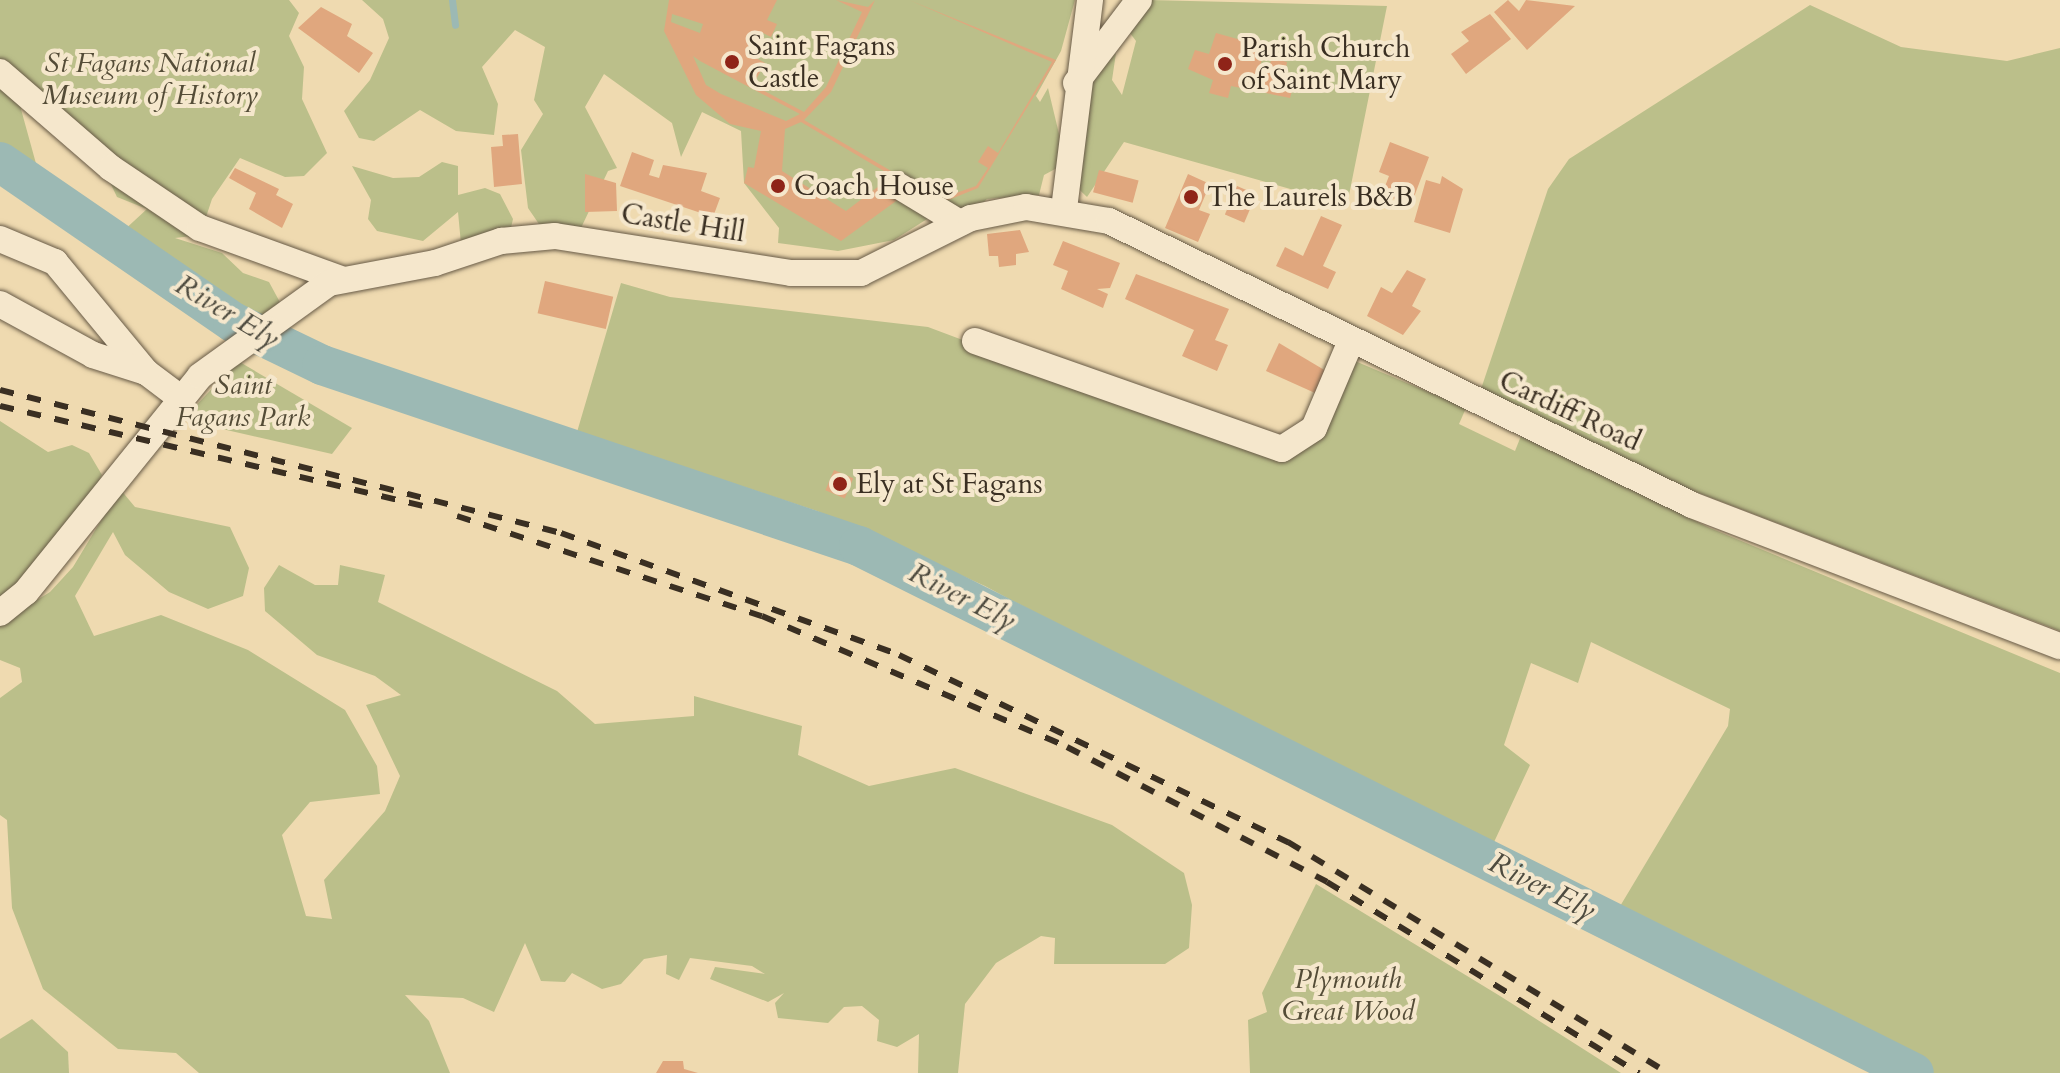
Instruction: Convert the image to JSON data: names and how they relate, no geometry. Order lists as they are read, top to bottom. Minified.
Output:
{"streets":{"street":["Castle Hill","Cardiff Road"]},"crossings":[["Castle Hill","Cardiff Road"]],"water":["River Ely"],"parks":["St Fagans National Museum of History","Saint Fagans Park","Plymouth Great Wood"],"places":["Saint Fagans Castle","Parish Church of Saint Mary","Coach House","The Laurels B&B","Ely at St Fagans"]}
